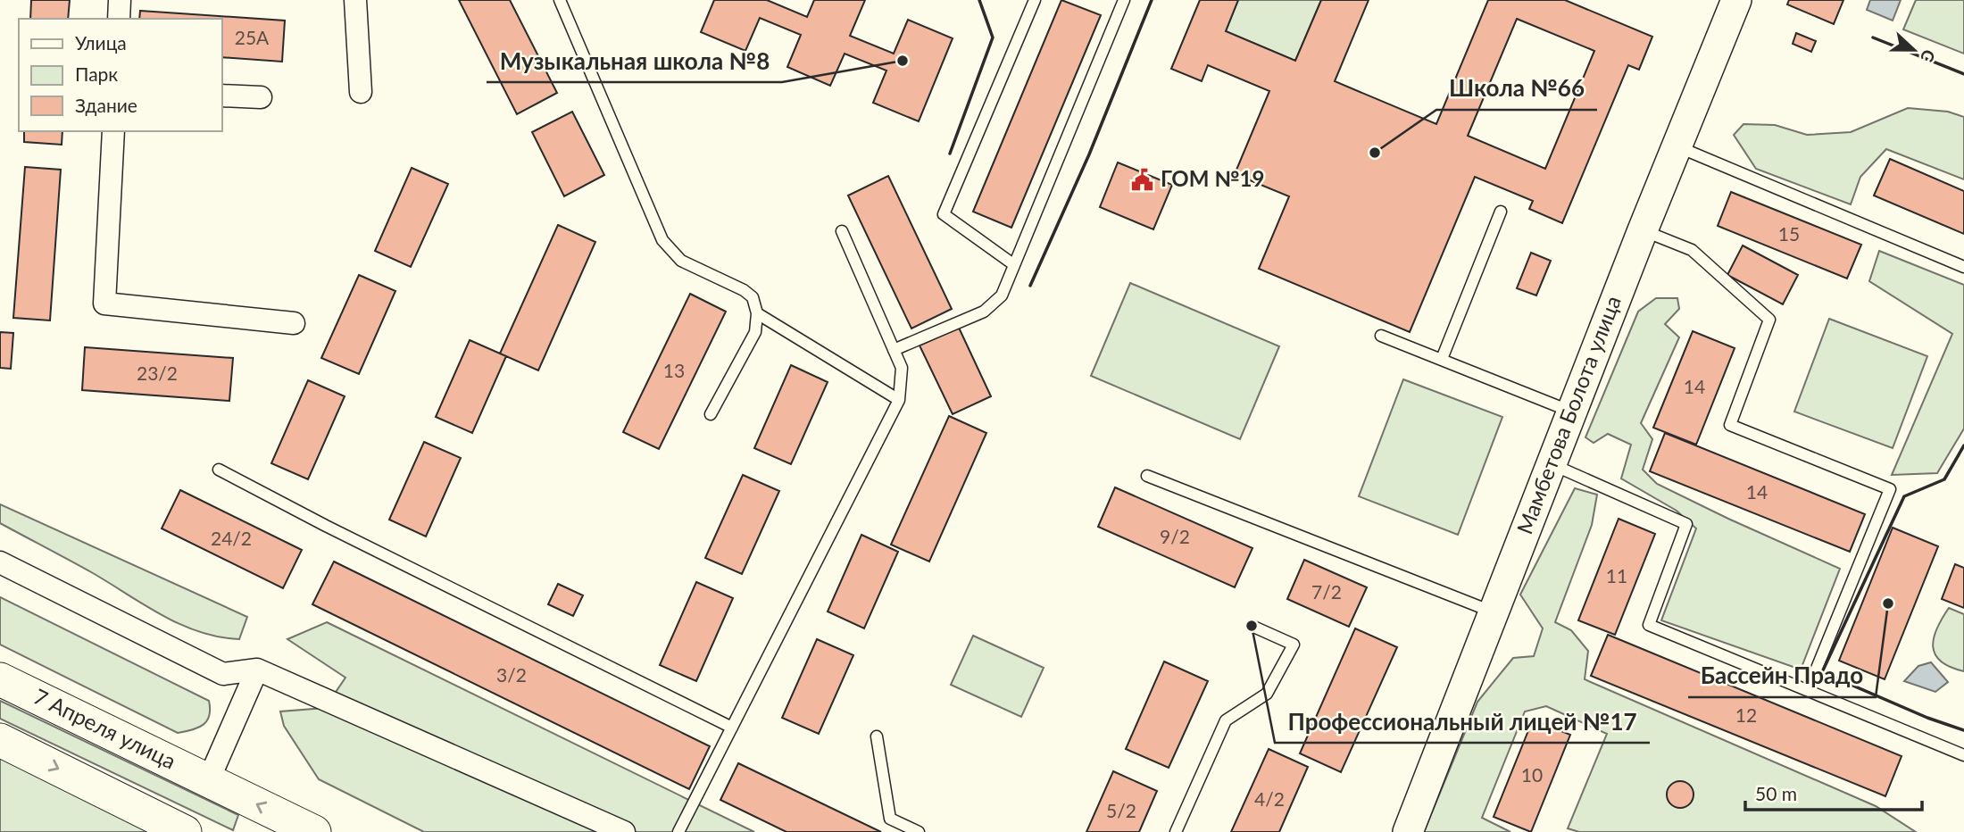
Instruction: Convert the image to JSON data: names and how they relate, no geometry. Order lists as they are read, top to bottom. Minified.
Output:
{"streets":{"main road":["7 Апреля улица"],"street":["Мамбетова Болота улица"]},"places":{"other":["Музыкальная школа №8","Школа №66","Бассейн Прадо","Профессиональный лицей №17"],"public building":["ГОМ №19"]},"house_numbers":["25А","15","13","23/2","14","14","9/2","24/2","11","7/2","3/2","12","10","4/2","5/2"],"legend":["Улица","Парк","Здание"],"scale_bar":"50 m","north":"right"}
